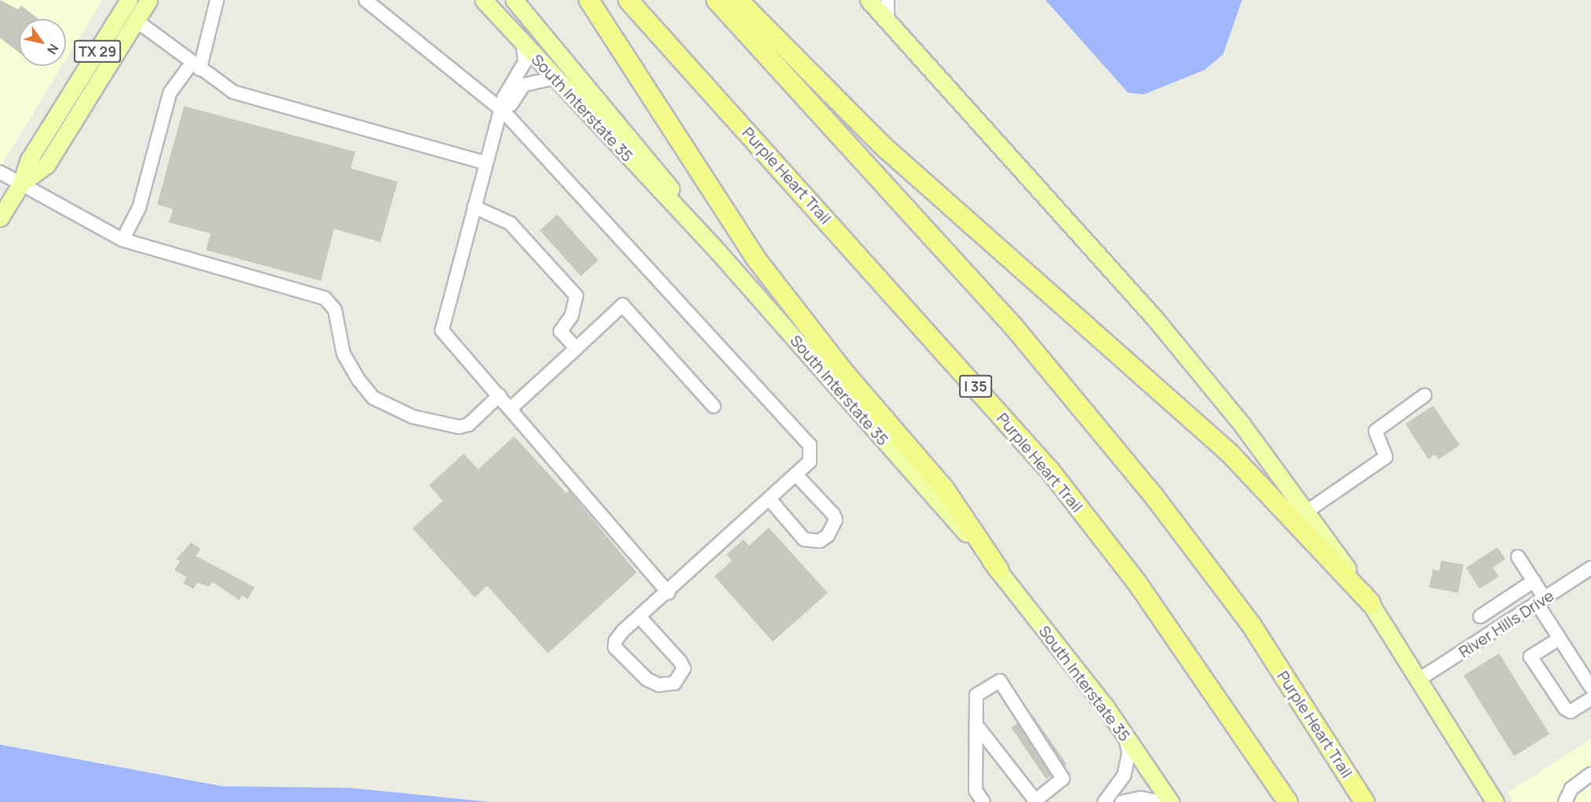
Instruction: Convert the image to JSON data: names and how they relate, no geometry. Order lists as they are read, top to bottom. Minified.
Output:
{"streets":{"highway":["Purple Heart Trail","I 35"],"main road":["TX 29","South Interstate 35"],"street":["River Hills Drive"]},"north":"bottom right"}
